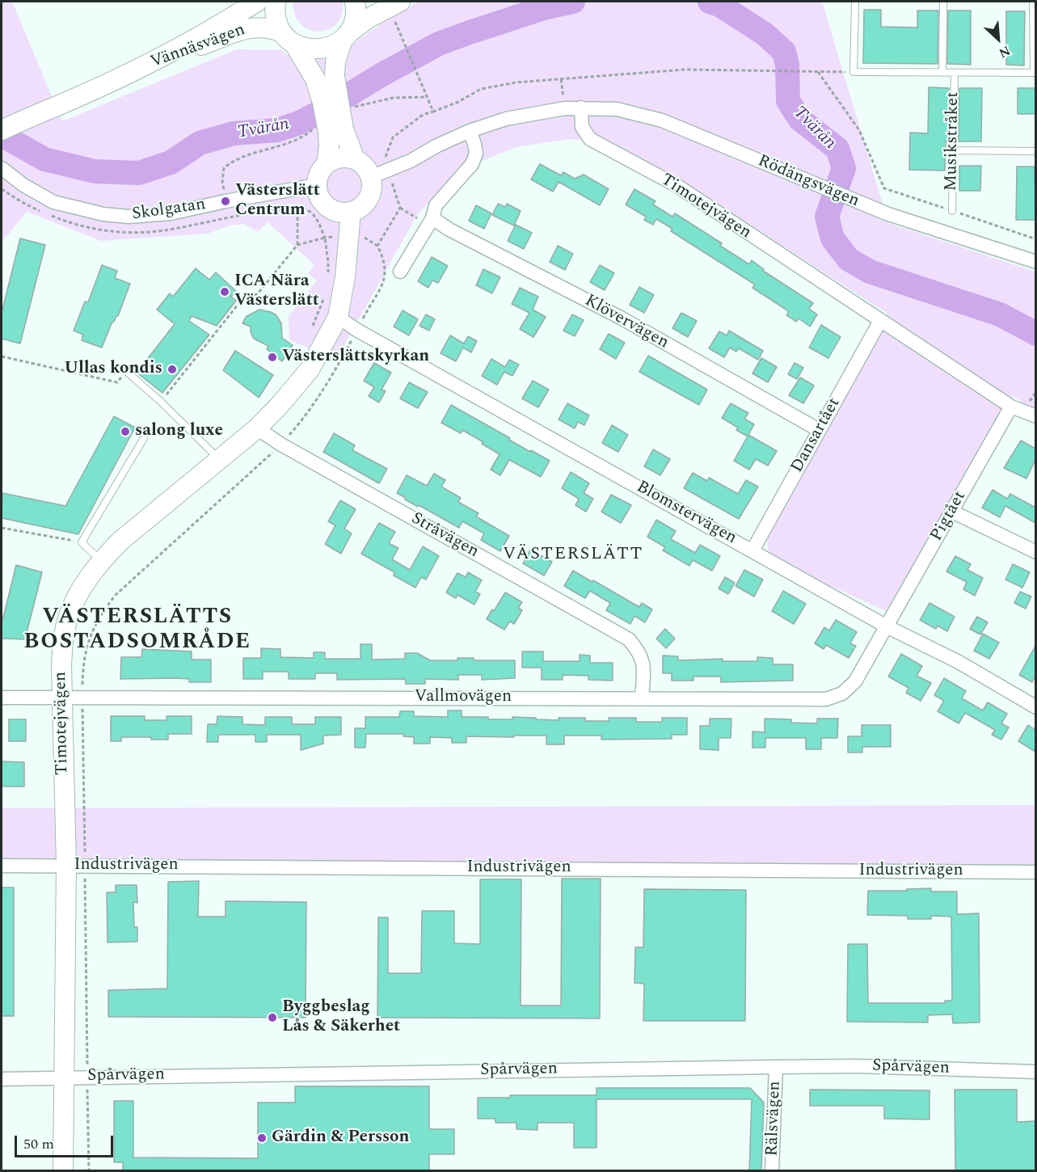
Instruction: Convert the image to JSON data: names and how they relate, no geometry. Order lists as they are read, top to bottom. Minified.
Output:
{"streets":{"street":["Vännäsvägen","Rödängsvägen","Timotejvägen","Skolgatan","Klövervägen","Dansartået","Blomstervägen","Pigtået","Stråvägen","Vallmovägen","Industrivägen","Spårvägen","Rälsvägen"],"lane":["Musikstråket"]},"crossings":[["Rödängsvägen","Timotejvägen"],["Timotejvägen","Skolgatan"],["Timotejvägen","Dansartået"],["Timotejvägen","Blomstervägen"],["Timotejvägen","Pigtået"],["Timotejvägen","Stråvägen"],["Timotejvägen","Vallmovägen"],["Timotejvägen","Industrivägen"],["Timotejvägen","Spårvägen"],["Klövervägen","Dansartået"],["Dansartået","Blomstervägen"],["Blomstervägen","Pigtået"],["Blomstervägen","Vallmovägen"],["Pigtået","Vallmovägen"],["Stråvägen","Vallmovägen"],["Spårvägen","Rälsvägen"]],"districts":["VÄSTERSLÄTT","VÄSTERSLÄTTS BOSTADSOMRÅDE"],"water":["Tvärån"],"places":["Västerslätt Centrum","ICA Nära Västerslätt","Västerslättskyrkan","Ullas kondis","salong luxe","Byggbeslag Lås & Säkerhet","Gärdin & Persson"],"scale_bar":"50 m","north":"bottom right"}
